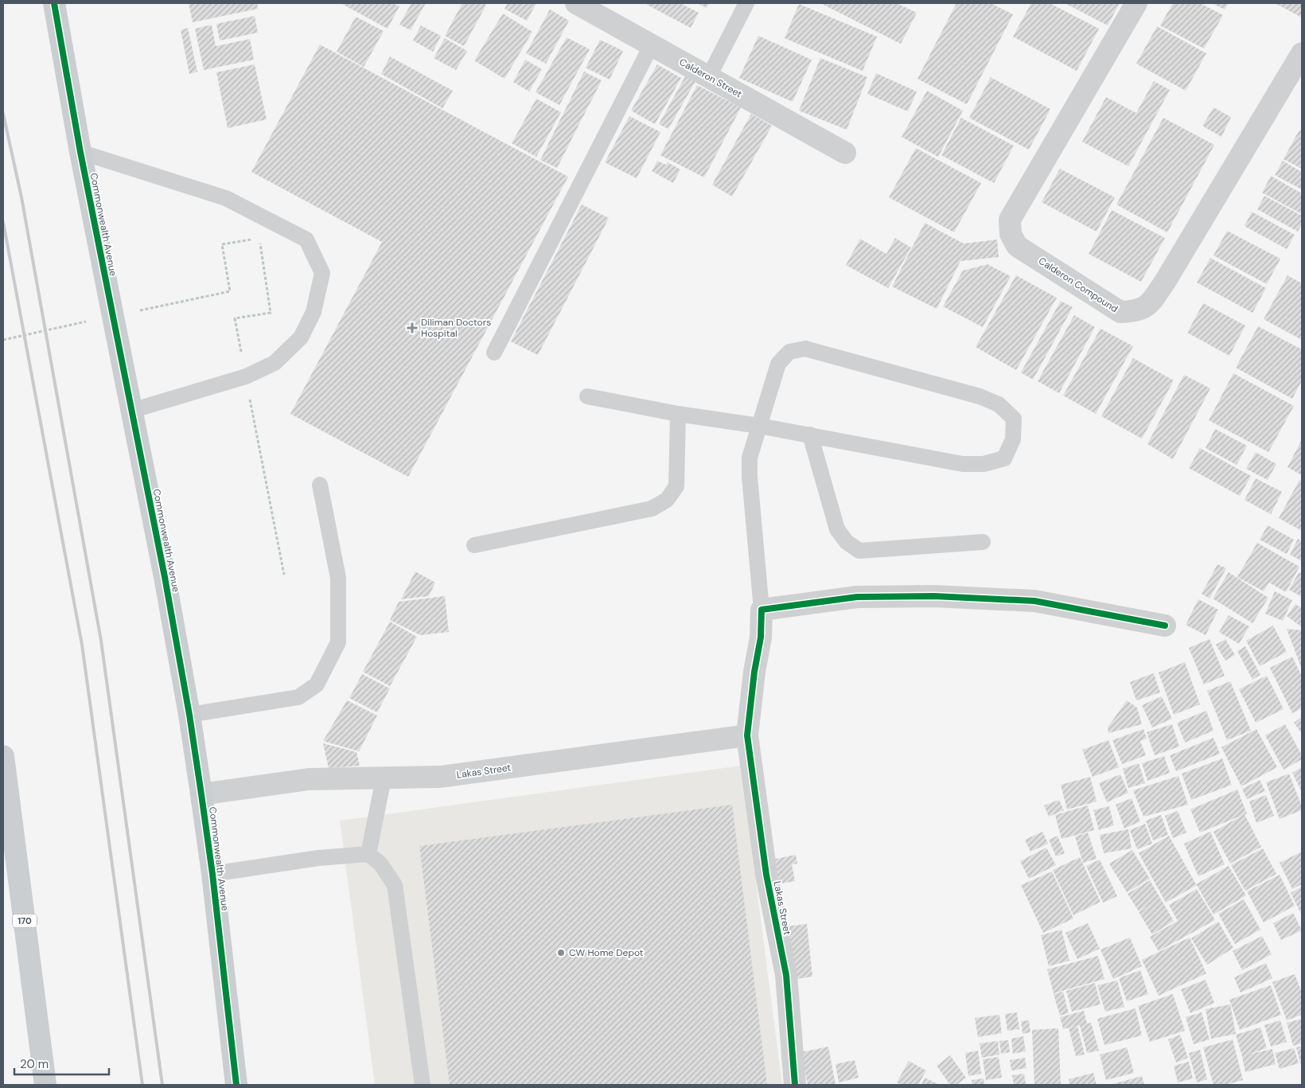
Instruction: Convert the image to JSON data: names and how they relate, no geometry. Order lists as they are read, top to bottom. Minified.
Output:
{"streets":{"main road":["Commonwealth Avenue","170"],"street":["Calderon Street","Calderon Compound","Lakas Street"]},"crossings":[["Commonwealth Avenue","Lakas Street"]],"places":{"health":["Diliman Doctors Hospital"],"other":["CW Home Depot"]},"scale_bar":"20 m"}
